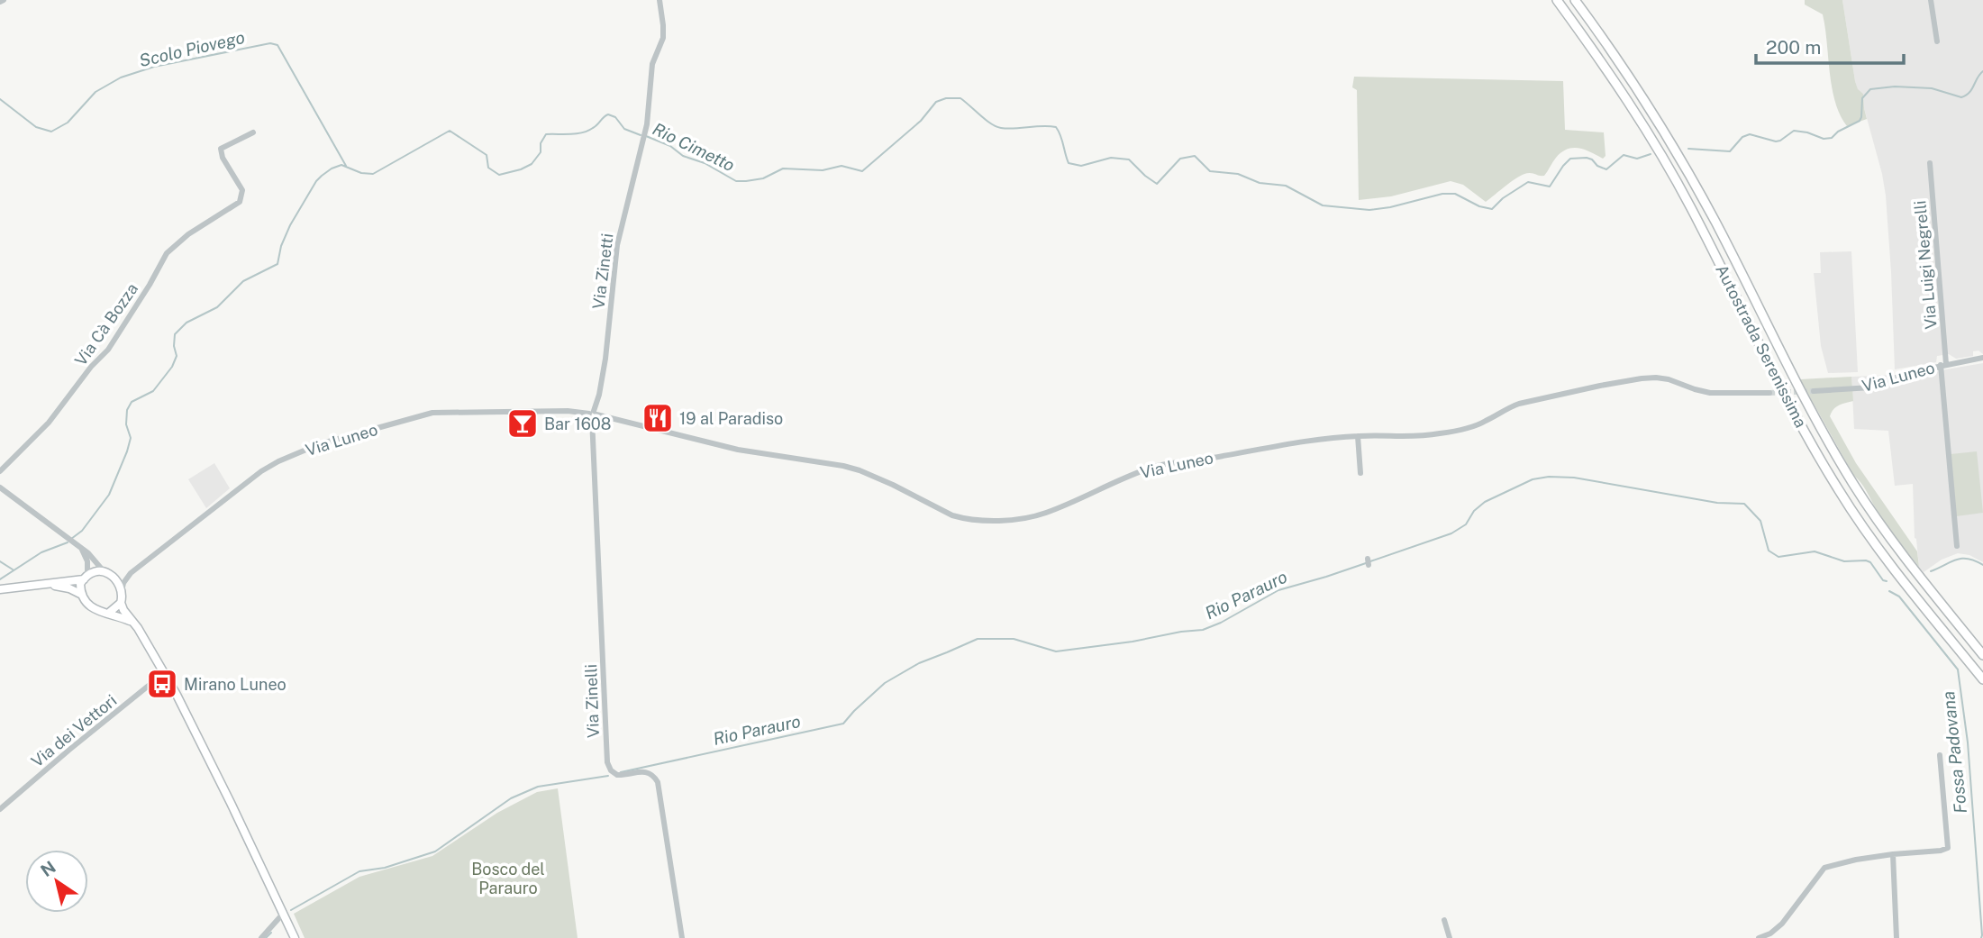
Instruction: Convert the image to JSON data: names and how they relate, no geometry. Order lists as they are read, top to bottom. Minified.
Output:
{"streets":{"highway":["Autostrada Serenissima"],"street":["Via Luigi Negrelli","Via Zinetti","Via Cà Bozza","Via Luneo","Via Zinelli","Via dei Vettori"]},"crossings":[["Via Luigi Negrelli","Via Luneo"],["Via Zinetti","Via Luneo"],["Via Zinetti","Via Zinelli"],["Via Luneo","Via Zinelli"]],"water":["Scolo Piovego","Rio Cimetto","Rio Parauro","Fossa Padovana"],"parks":["Bosco del Parauro"],"places":{"restaurant":["19 al Paradiso"],"bar":["Bar 1608"],"bus stop":["Mirano Luneo"]},"scale_bar":"200 m","north":"top left"}
